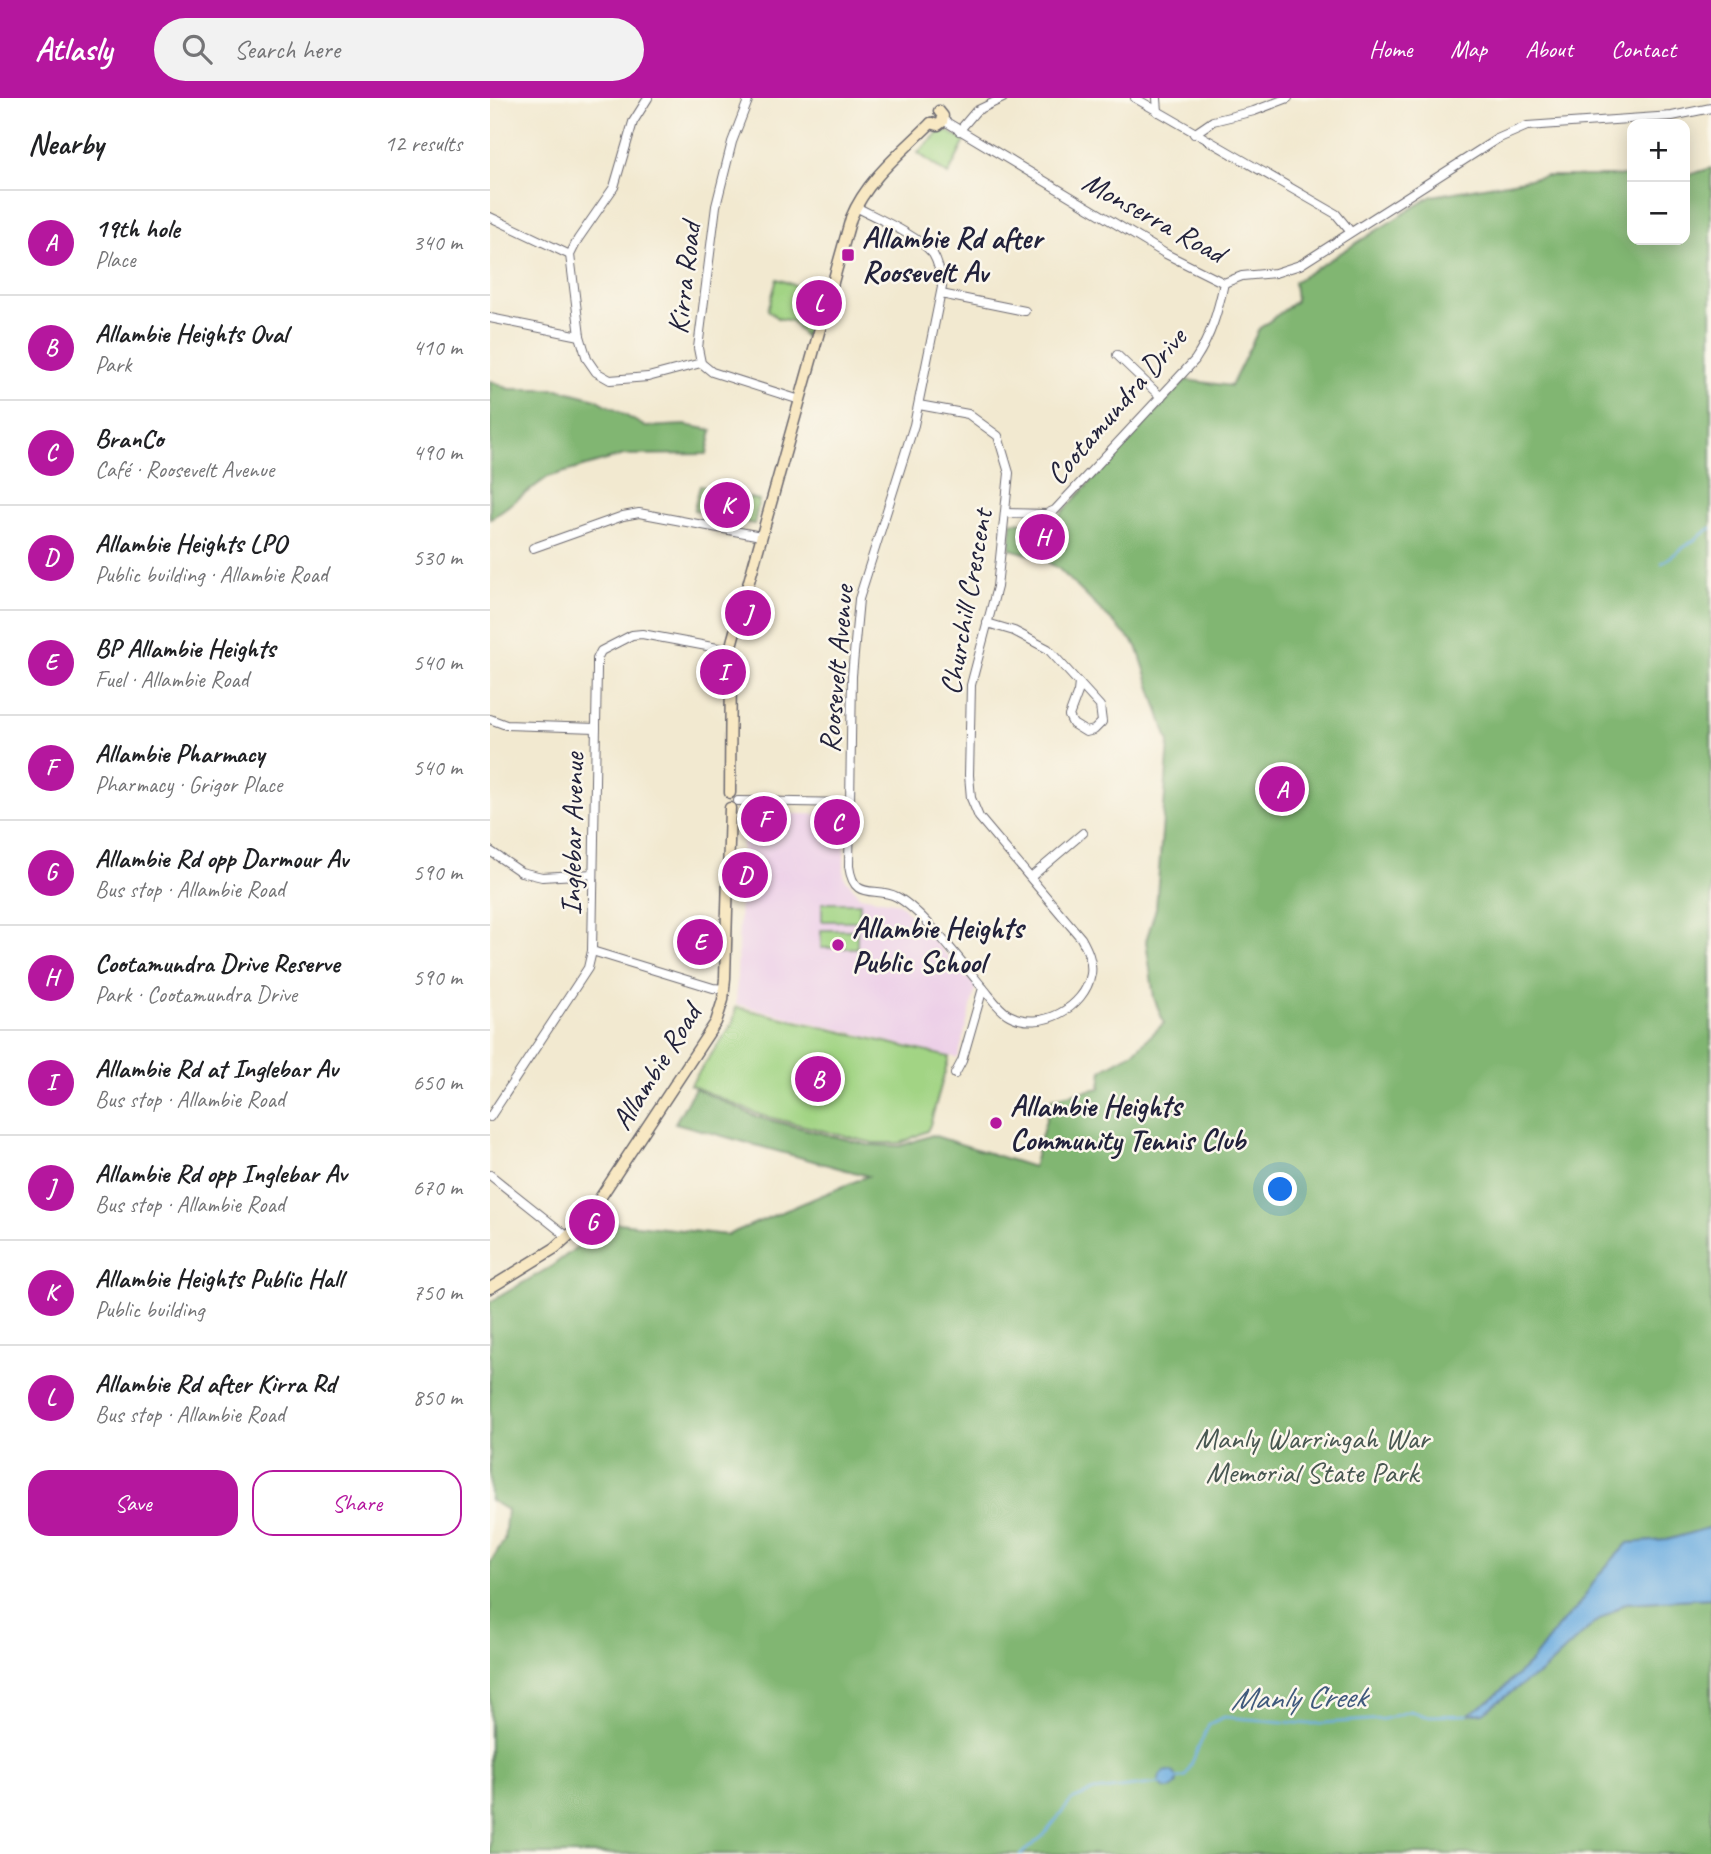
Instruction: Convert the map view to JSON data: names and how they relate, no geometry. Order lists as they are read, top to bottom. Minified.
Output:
{"streets":{"main road":["Allambie Road"],"street":["Monserra Road","Kirra Road","Cootamundra Drive","Churchill Crescent","Roosevelt Avenue","Inglebar Avenue"]},"crossings":[["Monserra Road","Cootamundra Drive"],["Monserra Road","Allambie Road"],["Kirra Road","Allambie Road"],["Cootamundra Drive","Churchill Crescent"],["Churchill Crescent","Roosevelt Avenue"],["Roosevelt Avenue","Allambie Road"],["Inglebar Avenue","Allambie Road"]],"water":["Manly Creek"],"parks":["Manly Warringah War Memorial State Park"],"places":{"transit":["Allambie Rd after Roosevelt Av"],"other":["Allambie Heights Public School","Allambie Heights Community Tennis Club"]},"page":{"header":"Atlasly","search":"Search here","nav":["Home","Map","About","Contact"],"heading":["Nearby","12 results"],"map_buttons":["+","−"],"list":[{"mark":"A","name":"19th hole","note":"Place","value":"340 m"},{"mark":"B","name":"Allambie Heights Oval","note":"Park","value":"410 m"},{"mark":"C","name":"BranCo","note":"Café · Roosevelt Avenue","value":"490 m"},{"mark":"D","name":"Allambie Heights LPO","note":"Public building · Allambie Road","value":"530 m"},{"mark":"E","name":"BP Allambie Heights","note":"Fuel · Allambie Road","value":"540 m"},{"mark":"F","name":"Allambie Pharmacy","note":"Pharmacy · Grigor Place","value":"540 m"},{"mark":"G","name":"Allambie Rd opp Darmour Av","note":"Bus stop · Allambie Road","value":"590 m"},{"mark":"H","name":"Cootamundra Drive Reserve","note":"Park · Cootamundra Drive","value":"590 m"},{"mark":"I","name":"Allambie Rd at Inglebar Av","note":"Bus stop · Allambie Road","value":"650 m"},{"mark":"J","name":"Allambie Rd opp Inglebar Av","note":"Bus stop · Allambie Road","value":"670 m"},{"mark":"K","name":"Allambie Heights Public Hall","note":"Public building","value":"750 m"},{"mark":"L","name":"Allambie Rd after Kirra Rd","note":"Bus stop · Allambie Road","value":"850 m"}],"pins":["L","K","H","J","I","A","F","C","D","E","B","G"],"buttons":["Save","Share"]}}
